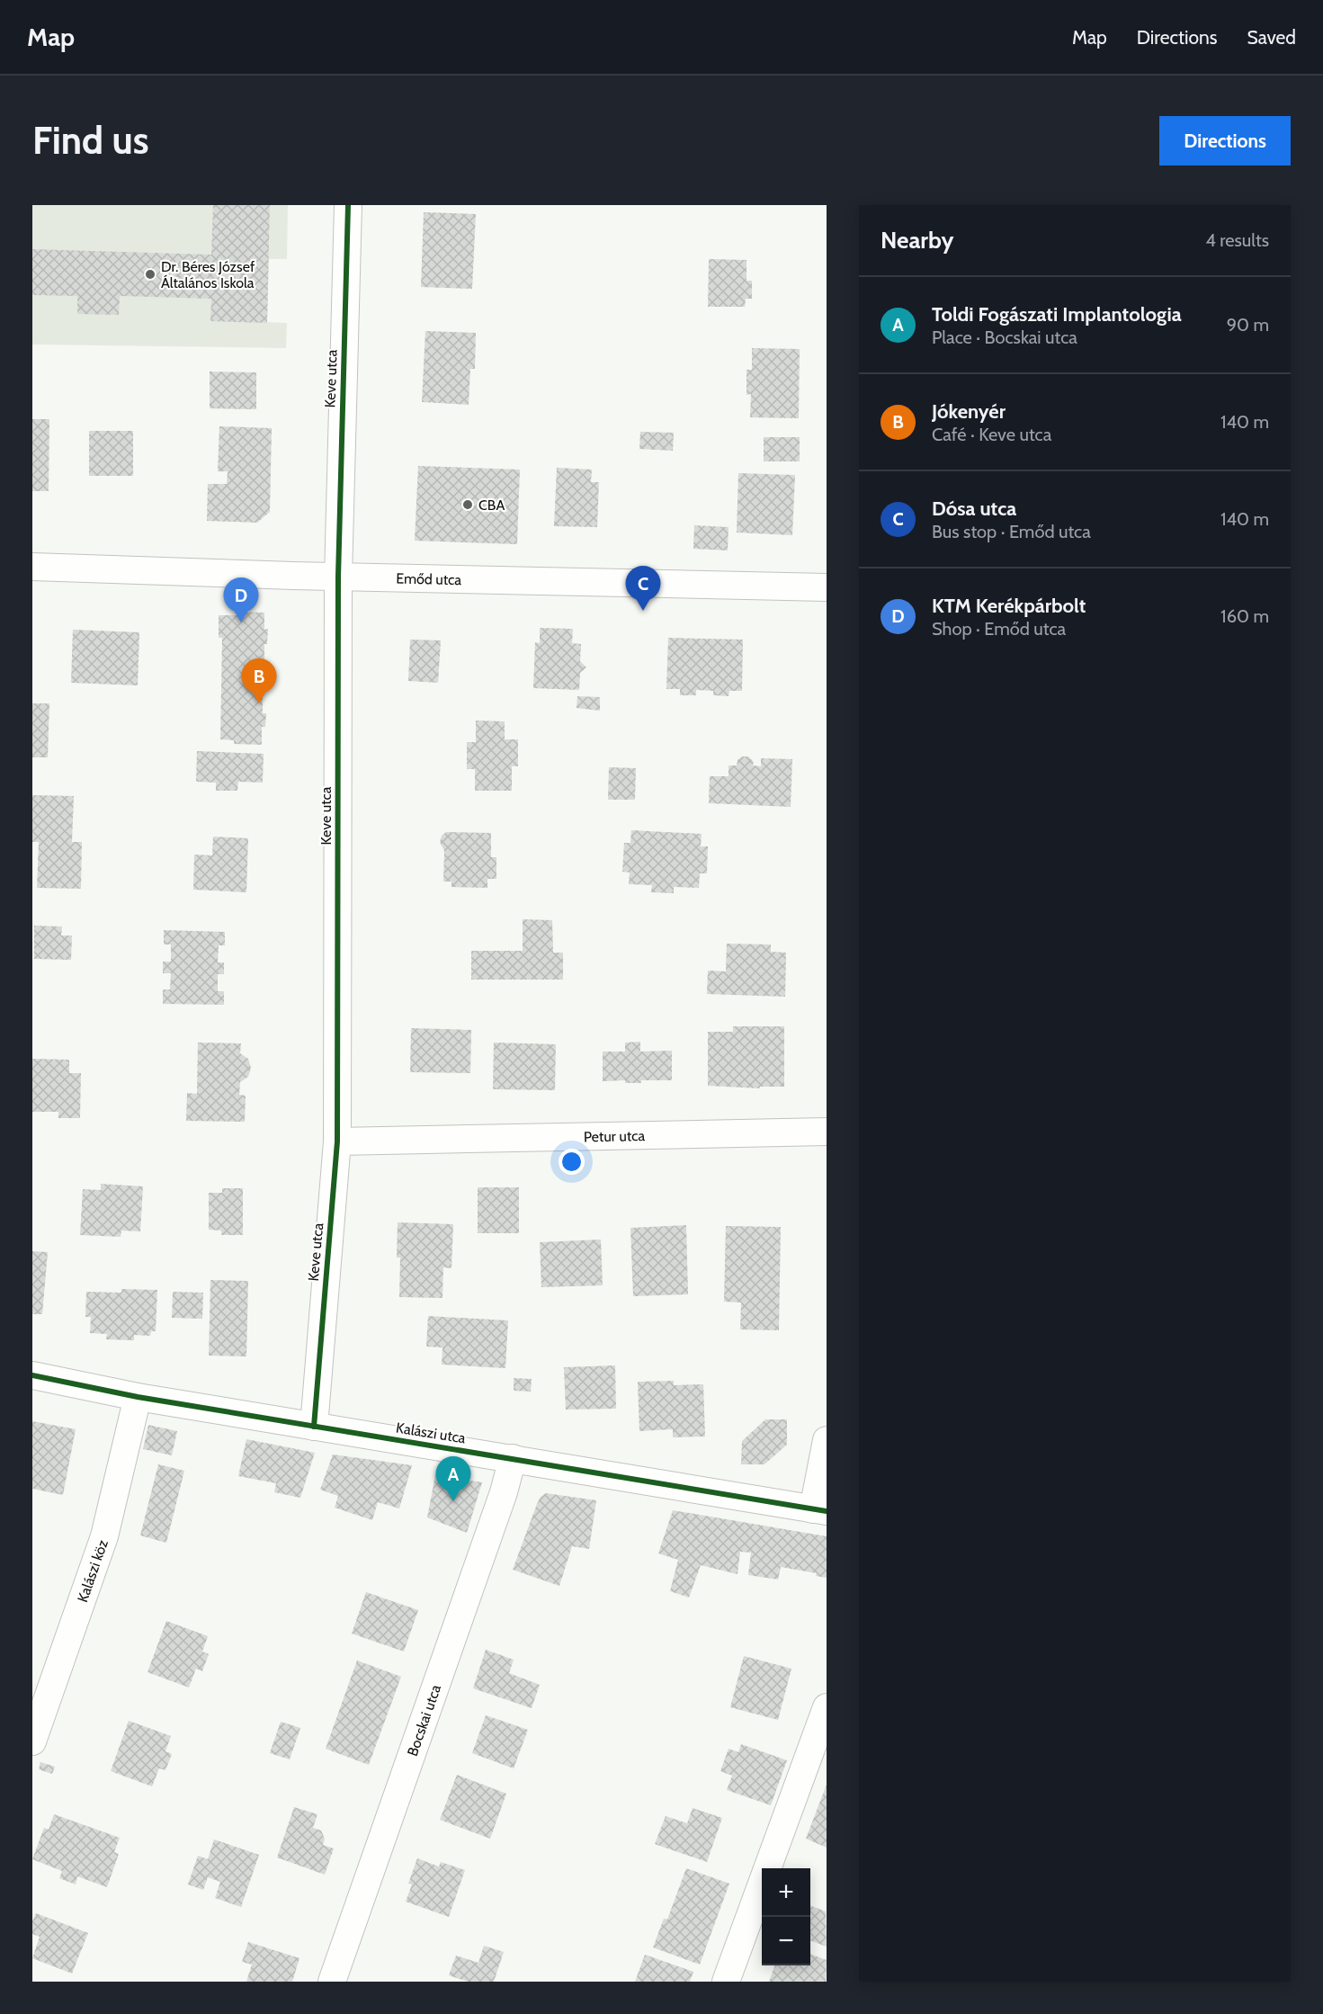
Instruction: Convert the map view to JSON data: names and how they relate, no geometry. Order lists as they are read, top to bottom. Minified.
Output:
{"streets":{"street":["Keve utca","Emőd utca","Petur utca","Kalászi utca","Kalászi köz","Bocskai utca"]},"crossings":[["Keve utca","Emőd utca"],["Keve utca","Petur utca"],["Keve utca","Kalászi utca"],["Kalászi utca","Kalászi köz"],["Kalászi utca","Bocskai utca"]],"places":["Dr. Béres József Általános Iskola","CBA"],"page":{"header":"Map","nav":["Map","Directions","Saved"],"buttons":"Directions","title":"Find us","heading":["Nearby","4 results"],"list":[{"mark":"A","name":"Toldi Fogászati Implantologia","note":"Place · Bocskai utca","value":"90 m"},{"mark":"B","name":"Jókenyér","note":"Café · Keve utca","value":"140 m"},{"mark":"C","name":"Dósa utca","note":"Bus stop · Emőd utca","value":"140 m"},{"mark":"D","name":"KTM Kerékpárbolt","note":"Shop · Emőd utca","value":"160 m"}],"pins":["C","D","B","A"],"map_buttons":["+","−"]}}
